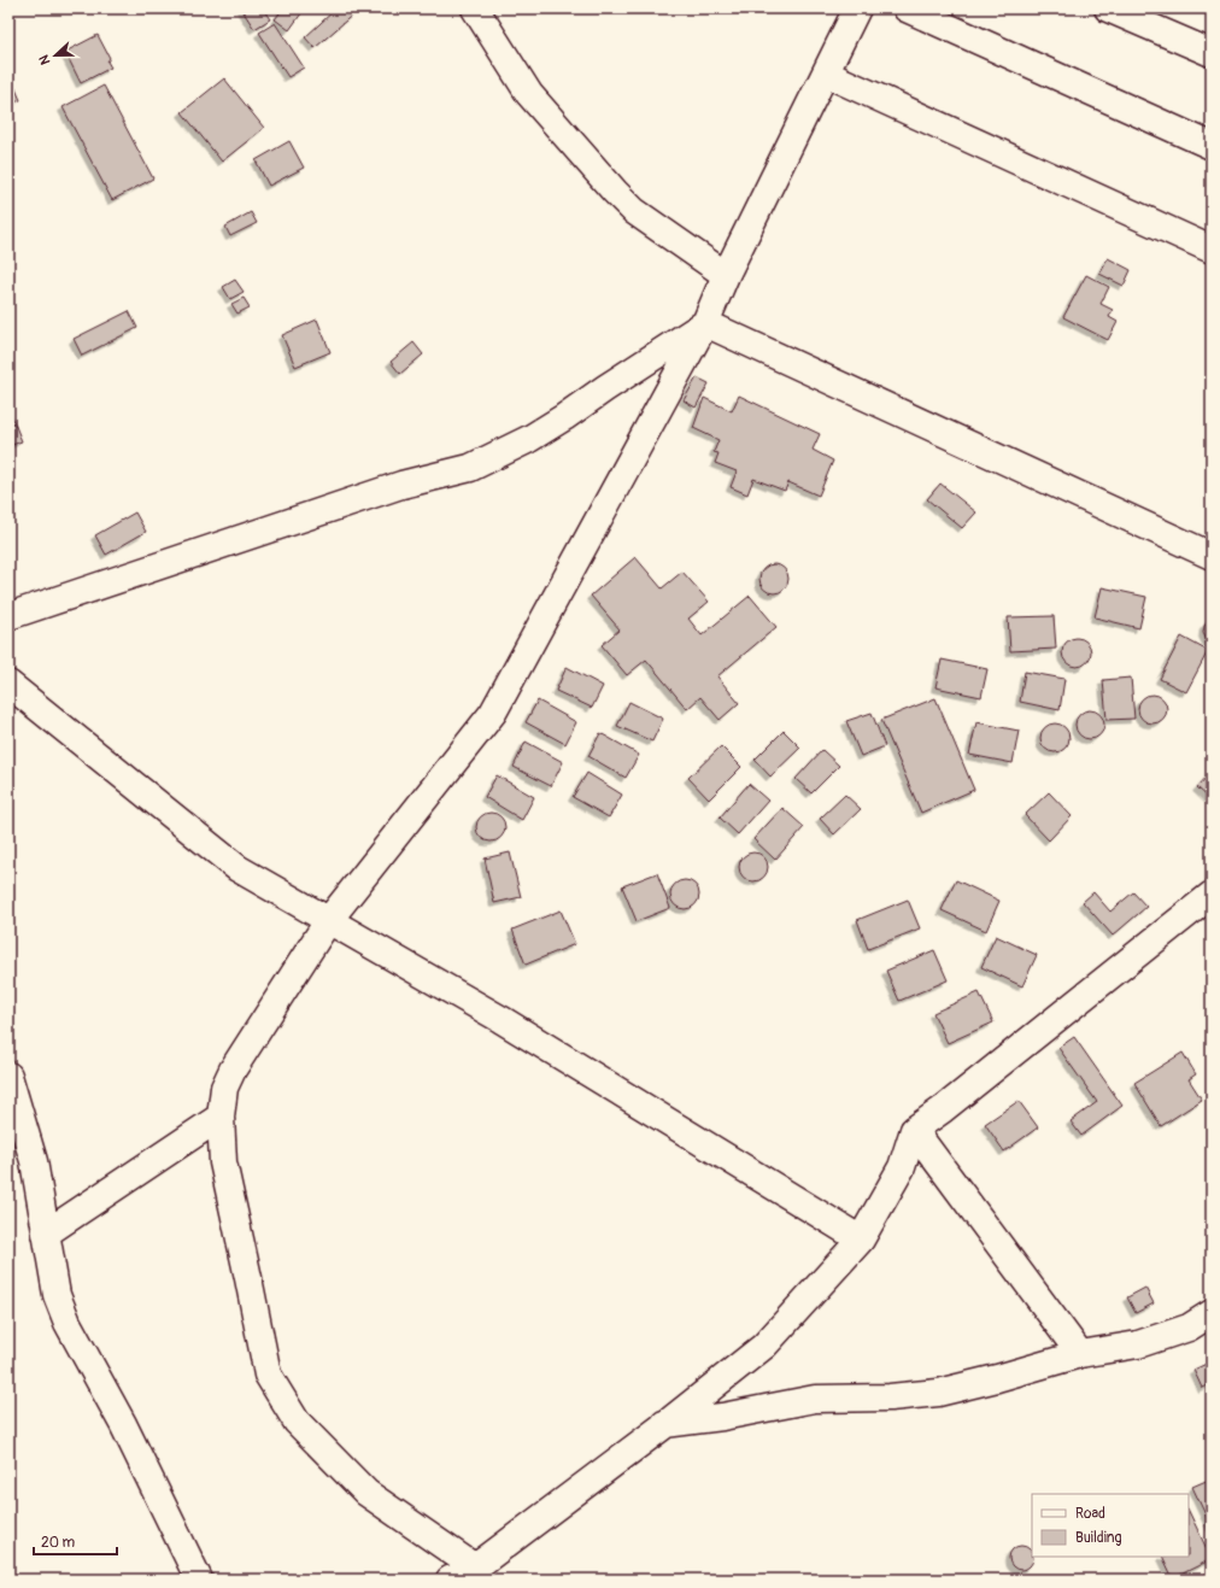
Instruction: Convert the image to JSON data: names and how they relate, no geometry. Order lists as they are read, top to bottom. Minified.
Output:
{"legend":["Road","Building"],"scale_bar":"20 m","north":"left"}
